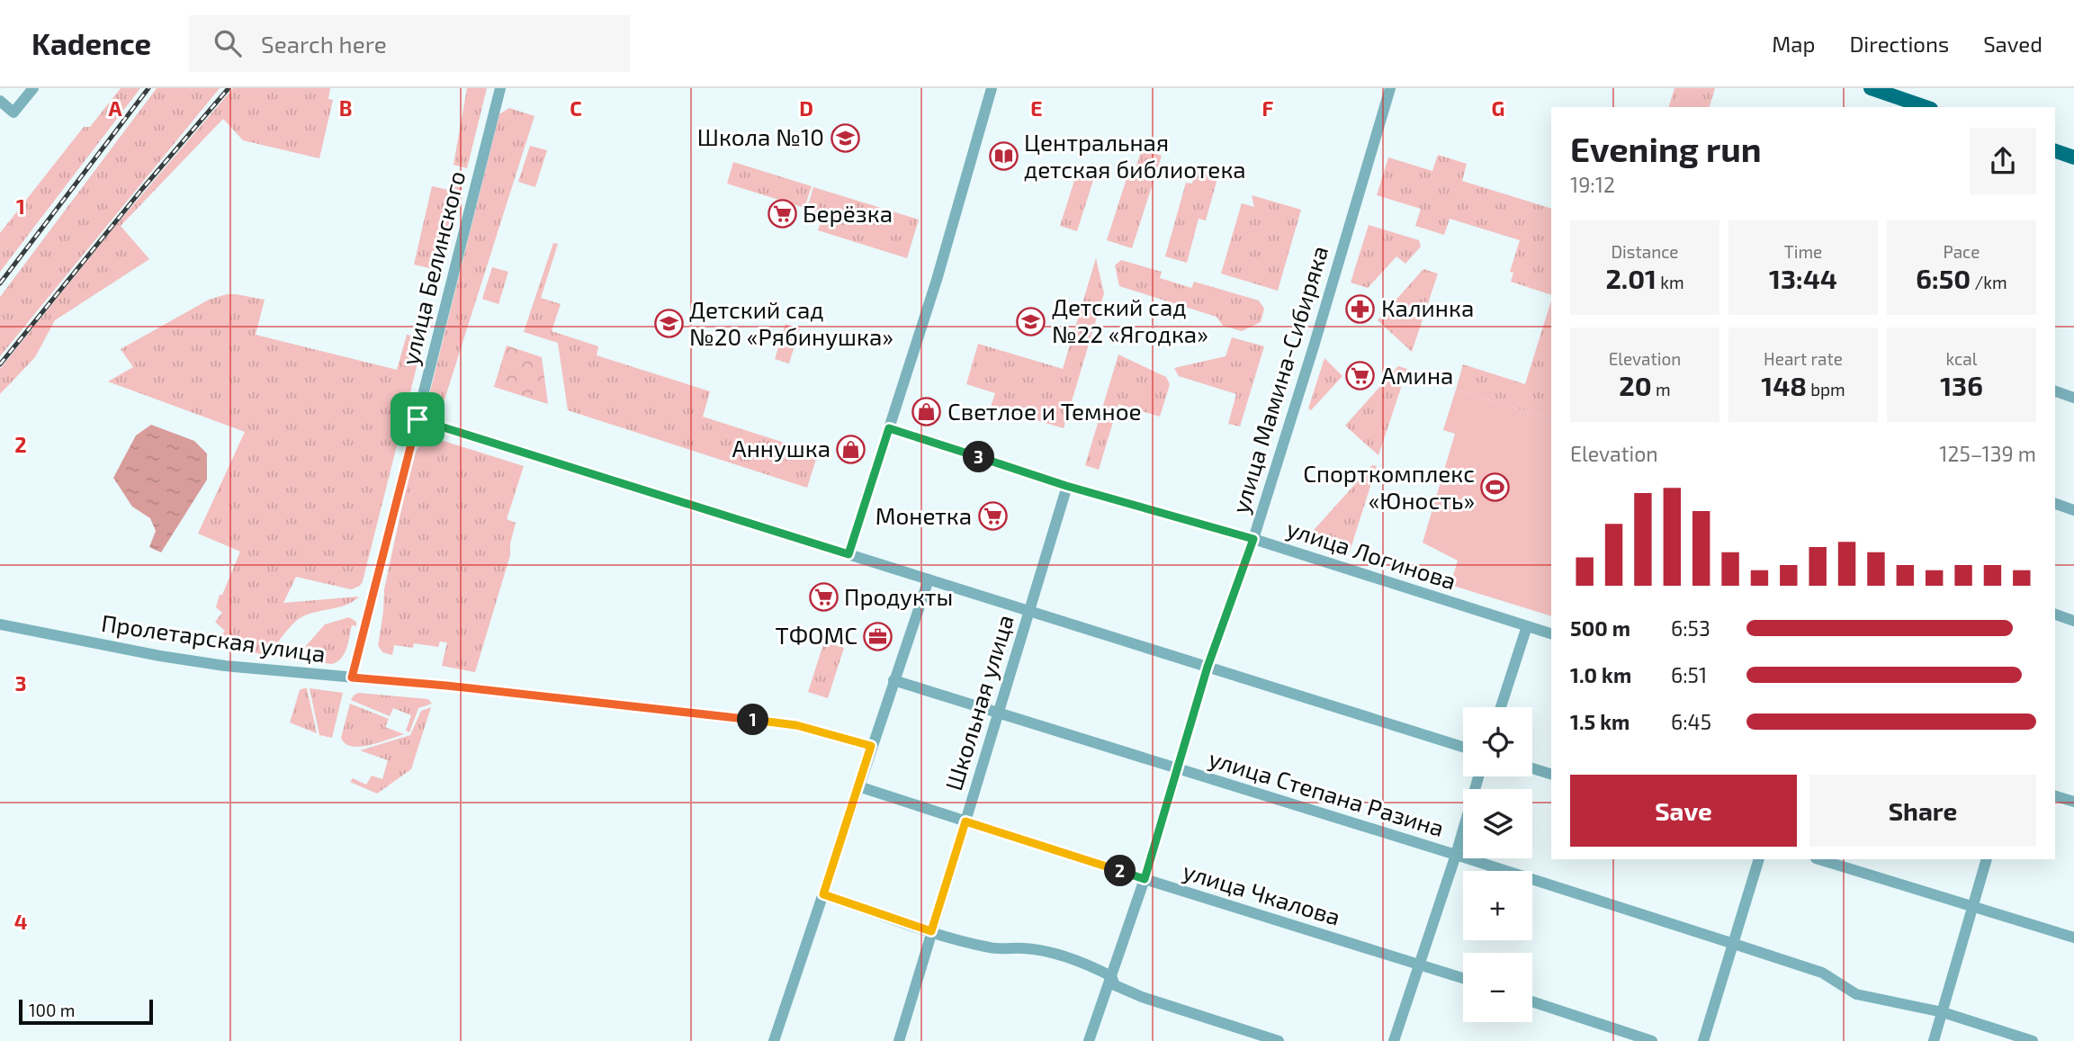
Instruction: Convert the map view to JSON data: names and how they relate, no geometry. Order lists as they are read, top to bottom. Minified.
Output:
{"streets":{"street":["улица Белинского","улица Мамина-Сибиряка","улица Логинова","Пролетарская улица","Школьная улица","улица Степана Разина","улица Чкалова"]},"crossings":[["улица Белинского","Пролетарская улица"],["улица Мамина-Сибиряка","улица Логинова"],["улица Мамина-Сибиряка","улица Степана Разина"],["улица Мамина-Сибиряка","улица Чкалова"],["улица Логинова","Школьная улица"],["Школьная улица","улица Степана Разина"],["Школьная улица","улица Чкалова"]],"places":{"school or university":["Школа №10","Детский сад №22 «Ягодка»","Детский сад №20 «Рябинушка»"],"library":["Центральная детская библиотека"],"supermarket":["Берёзка","Амина","Монетка","Продукты"],"pharmacy":["Калинка"],"shop":["Светлое и Темное","Аннушка"],"sports":["Спорткомплекс «Юность»"],"office":["ТФОМС"]},"scale_bar":"100 m","page":{"header":"Kadence","search":"Search here","nav":["Map","Directions","Saved"],"heading":["Evening run","19:12"],"stats":[["Distance","2.01 km"],["Time","13:44"],["Pace","6:50 /km"],["Elevation","20 m"],["Heart rate","148 bpm"],["kcal","136"]],"chart":["Elevation","125–139 m"],"pins":["3","1","2"],"list":[{"name":"500 m","note":"6:53"},{"name":"1.0 km","note":"6:51"},{"name":"1.5 km","note":"6:45"}],"map_buttons":["+","−"],"buttons":["Save","Share"],"scale":"100 m"},"grid":{"columns":["A","B","C","D","E","F","G"],"rows":["1","2","3","4"]}}
